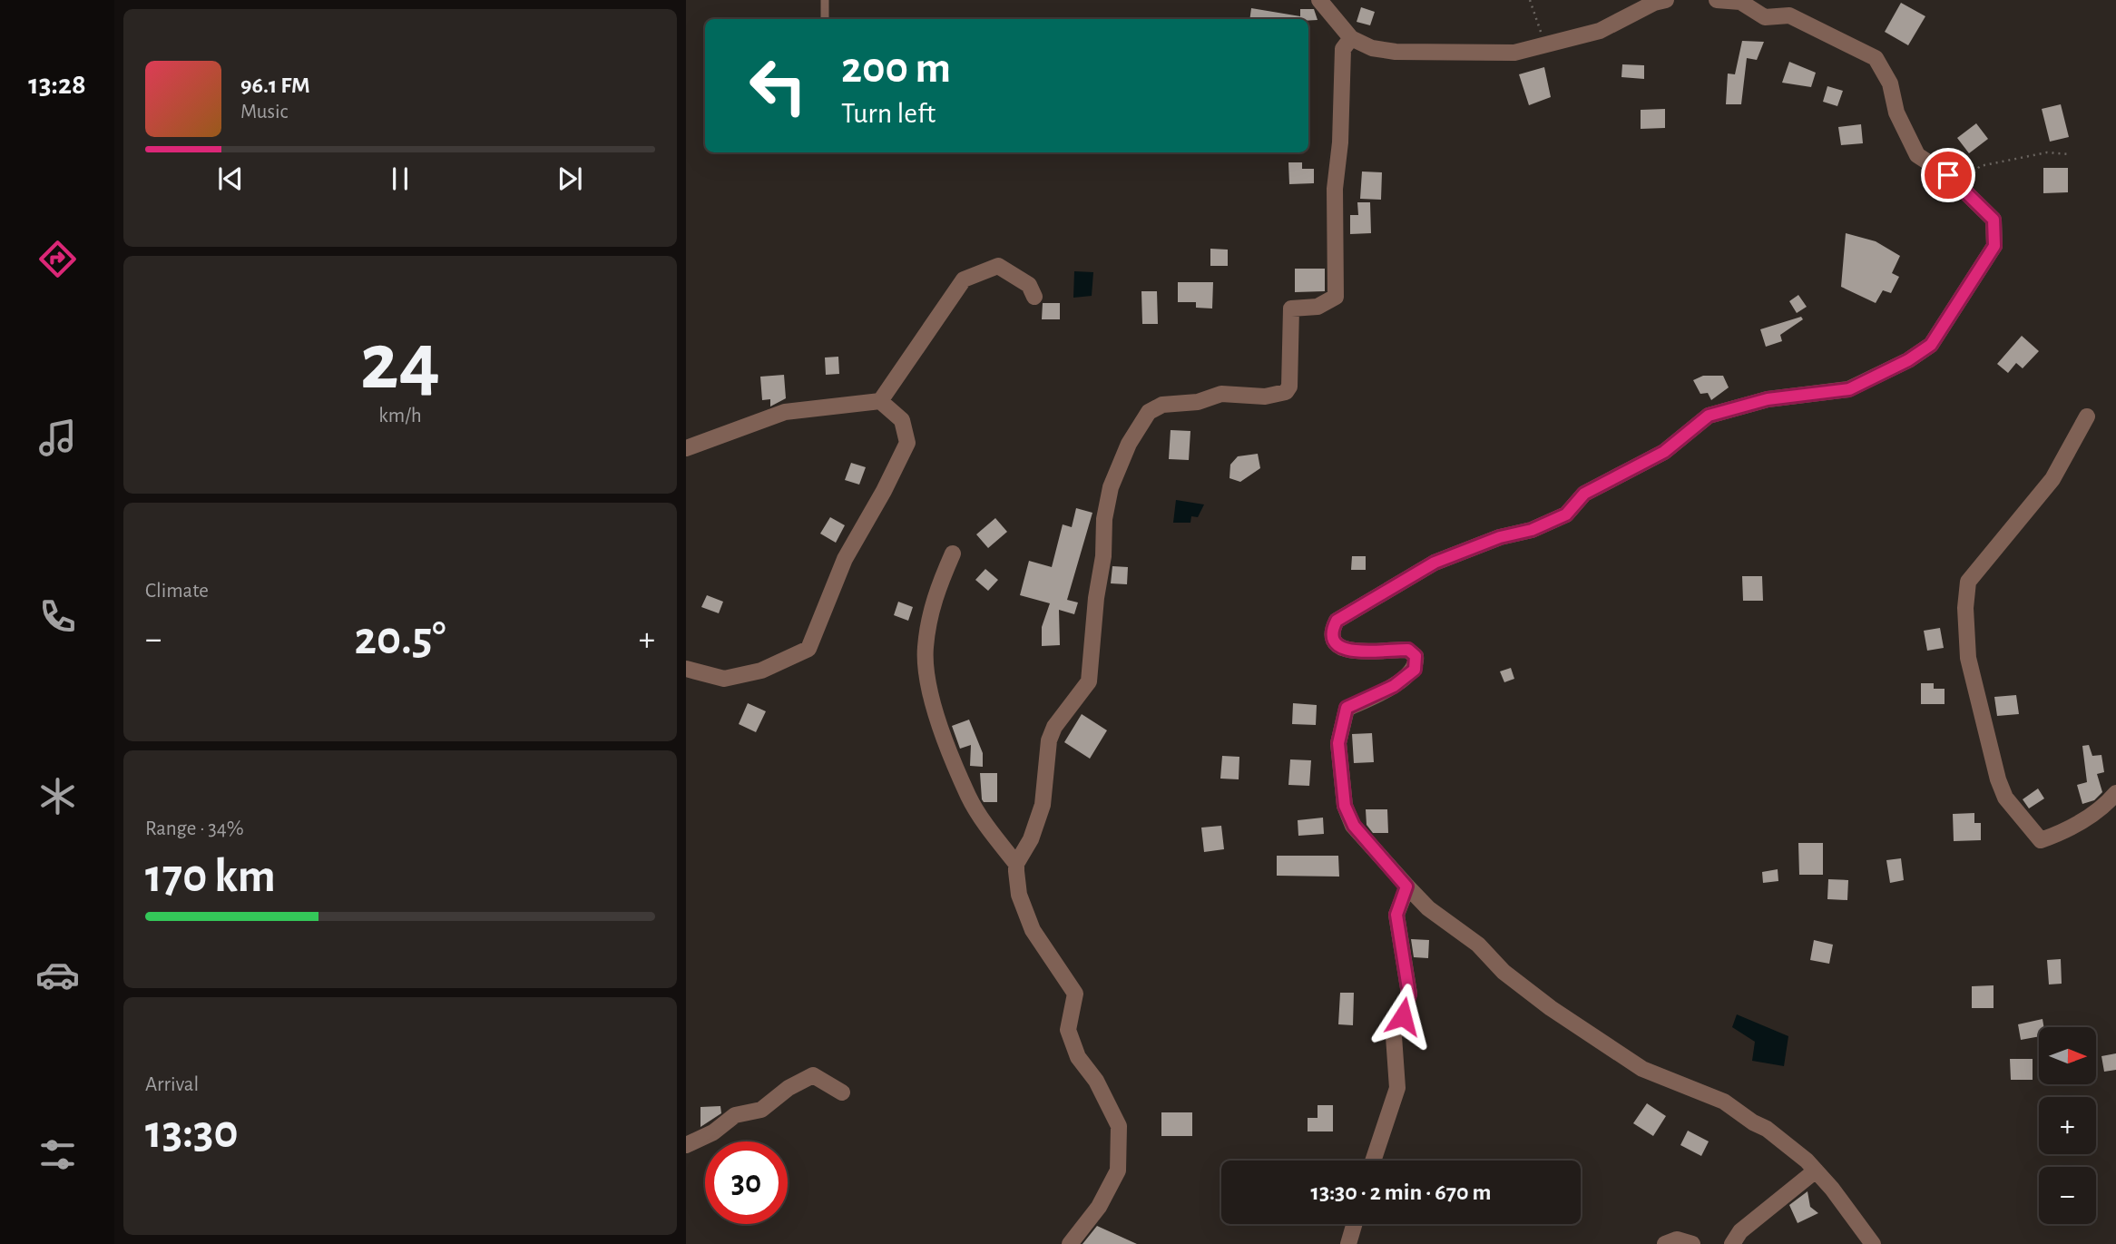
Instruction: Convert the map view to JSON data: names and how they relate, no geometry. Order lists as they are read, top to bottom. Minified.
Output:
{"north":"right","page":{"tabs":"13:28","turn":["200 m","Turn left"],"song":["96.1 FM","Music"],"tile":[["24","km/h"],"Climate",["Range · 34%","170 km"],["Arrival","13:30"]],"heat":["−","20.5°","+"],"map_buttons":["+","−"],"limit":"30","trip":"13:30 · 2 min · 670 m"}}
